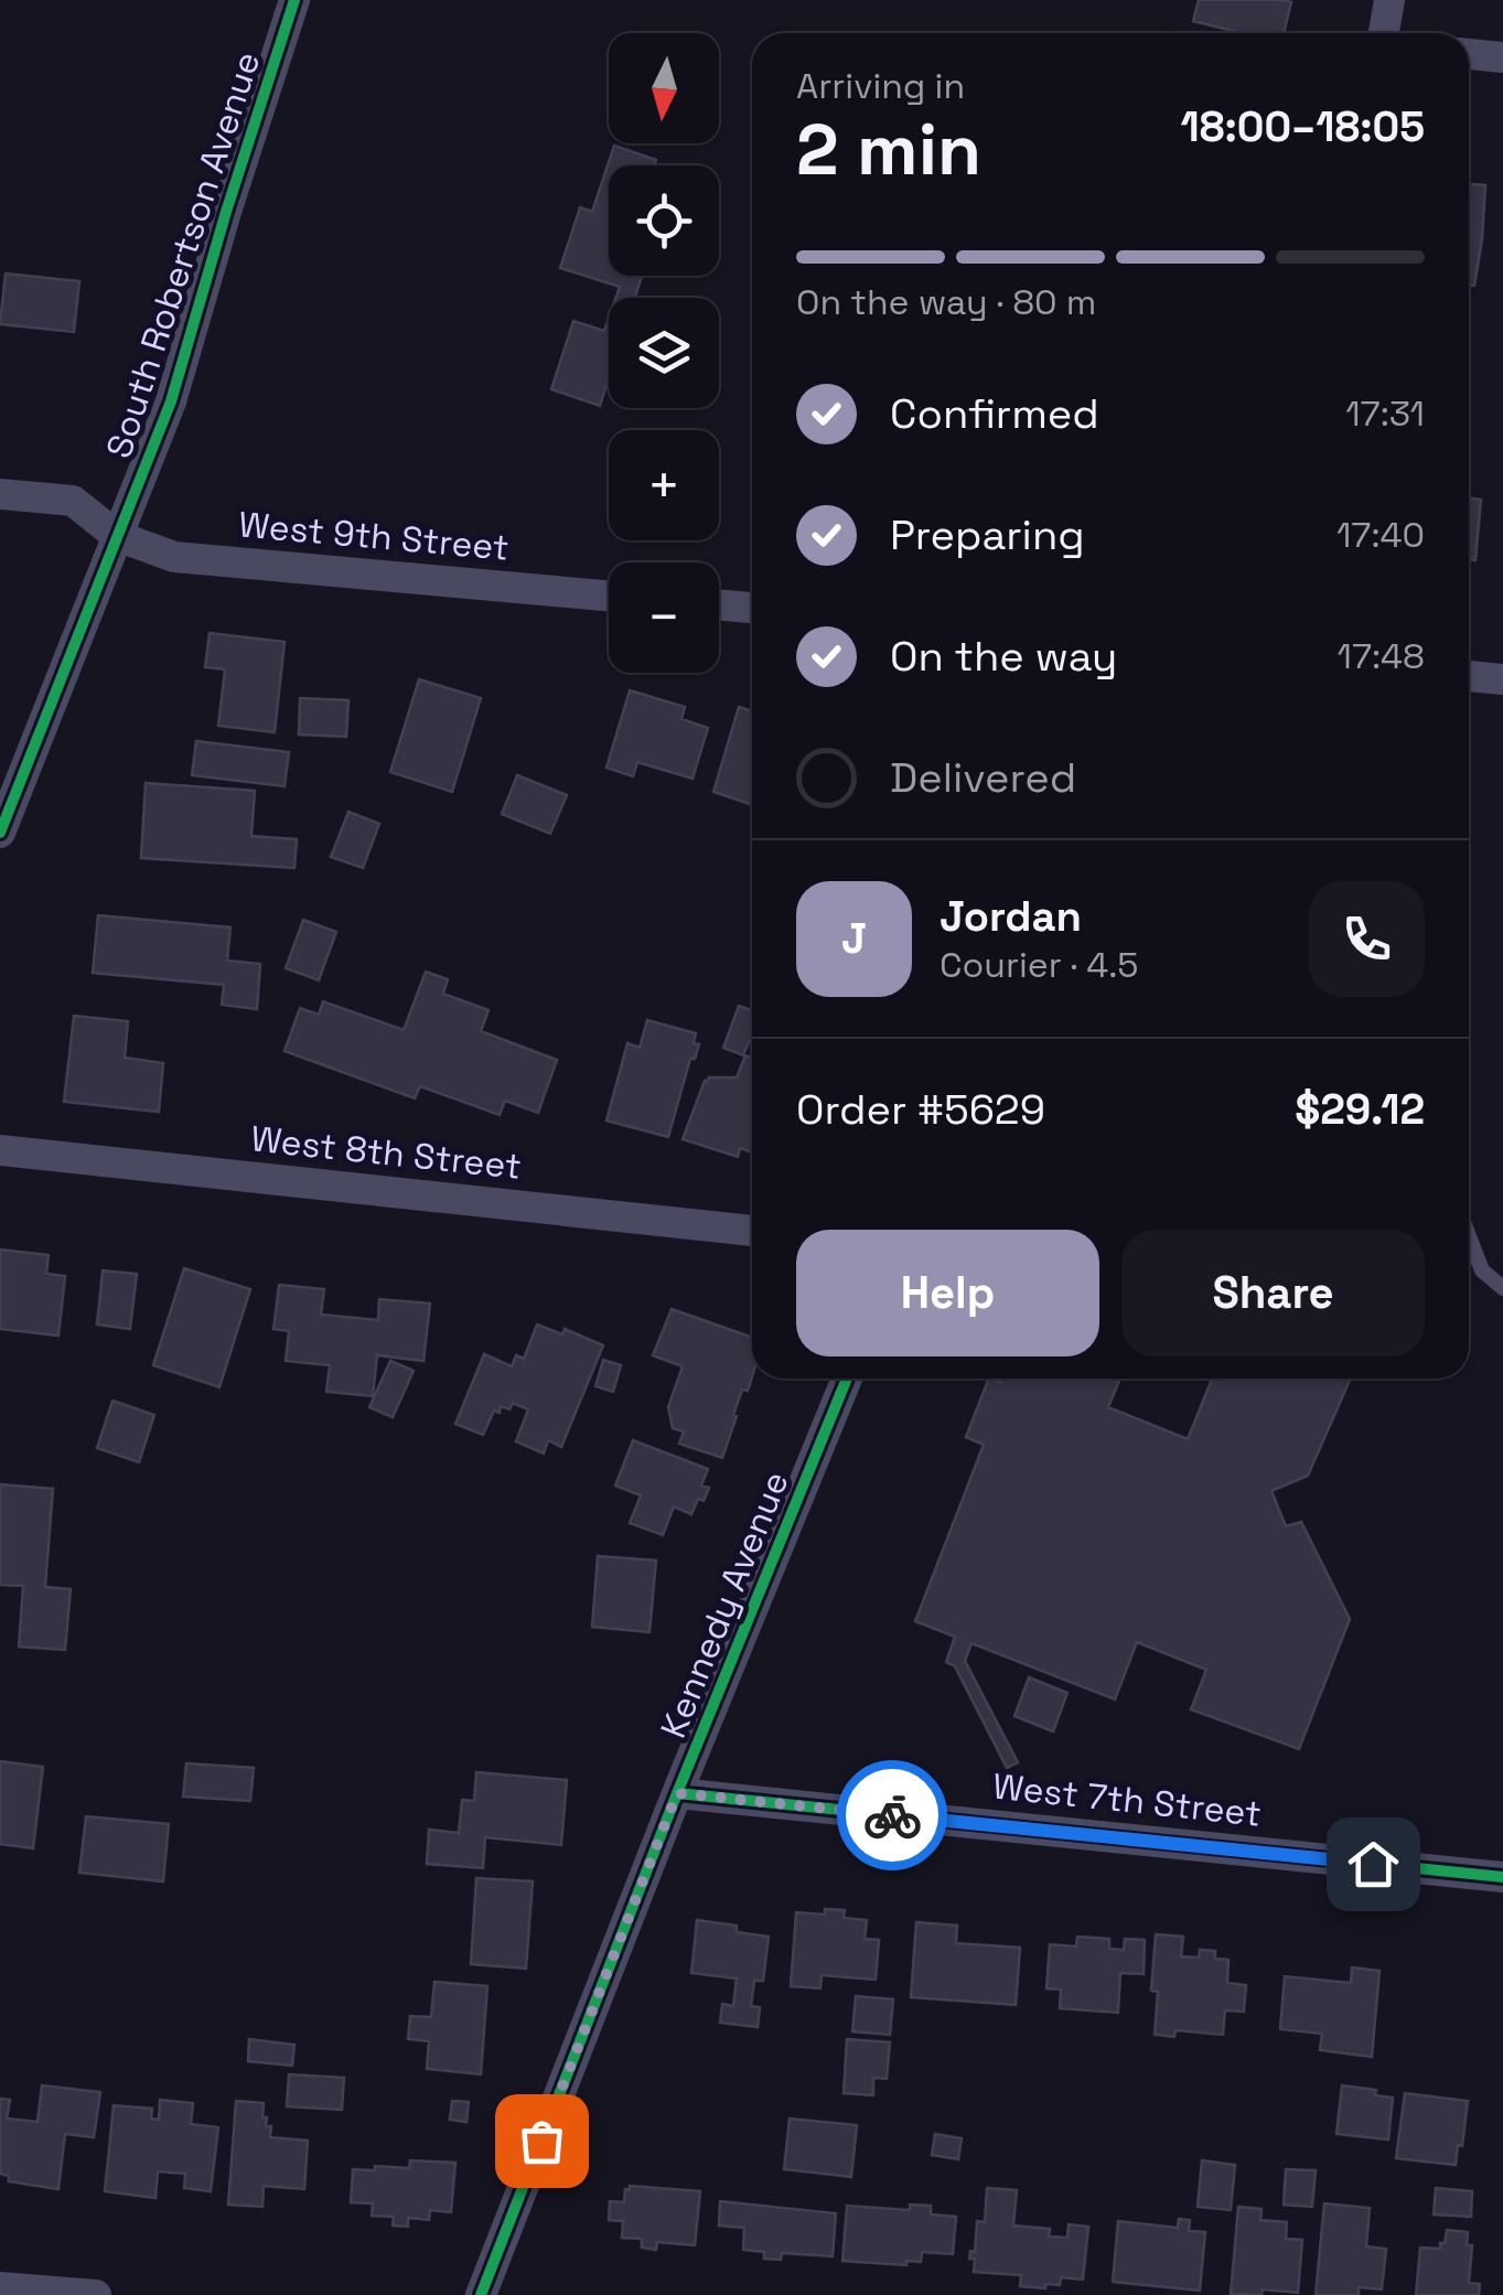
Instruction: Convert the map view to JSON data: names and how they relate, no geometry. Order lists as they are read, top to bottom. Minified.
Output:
{"streets":{"street":["South Robertson Avenue","West 9th Street","West 8th Street","Kennedy Avenue","West 7th Street"]},"crossings":[["South Robertson Avenue","West 9th Street"],["Kennedy Avenue","West 7th Street"]],"north":"bottom","page":{"map_buttons":["+","−"],"heading":["2 min","Arriving in","18:00–18:05"],"panel":["Jordan","Courier · 4.5","Order #5629","$29.12"],"bar":"On the way · 80 m","list":[["Confirmed","17:31"],["Preparing","17:40"],["On the way","17:48"],"Delivered"],"round":"J","buttons":["Help","Share"]}}
